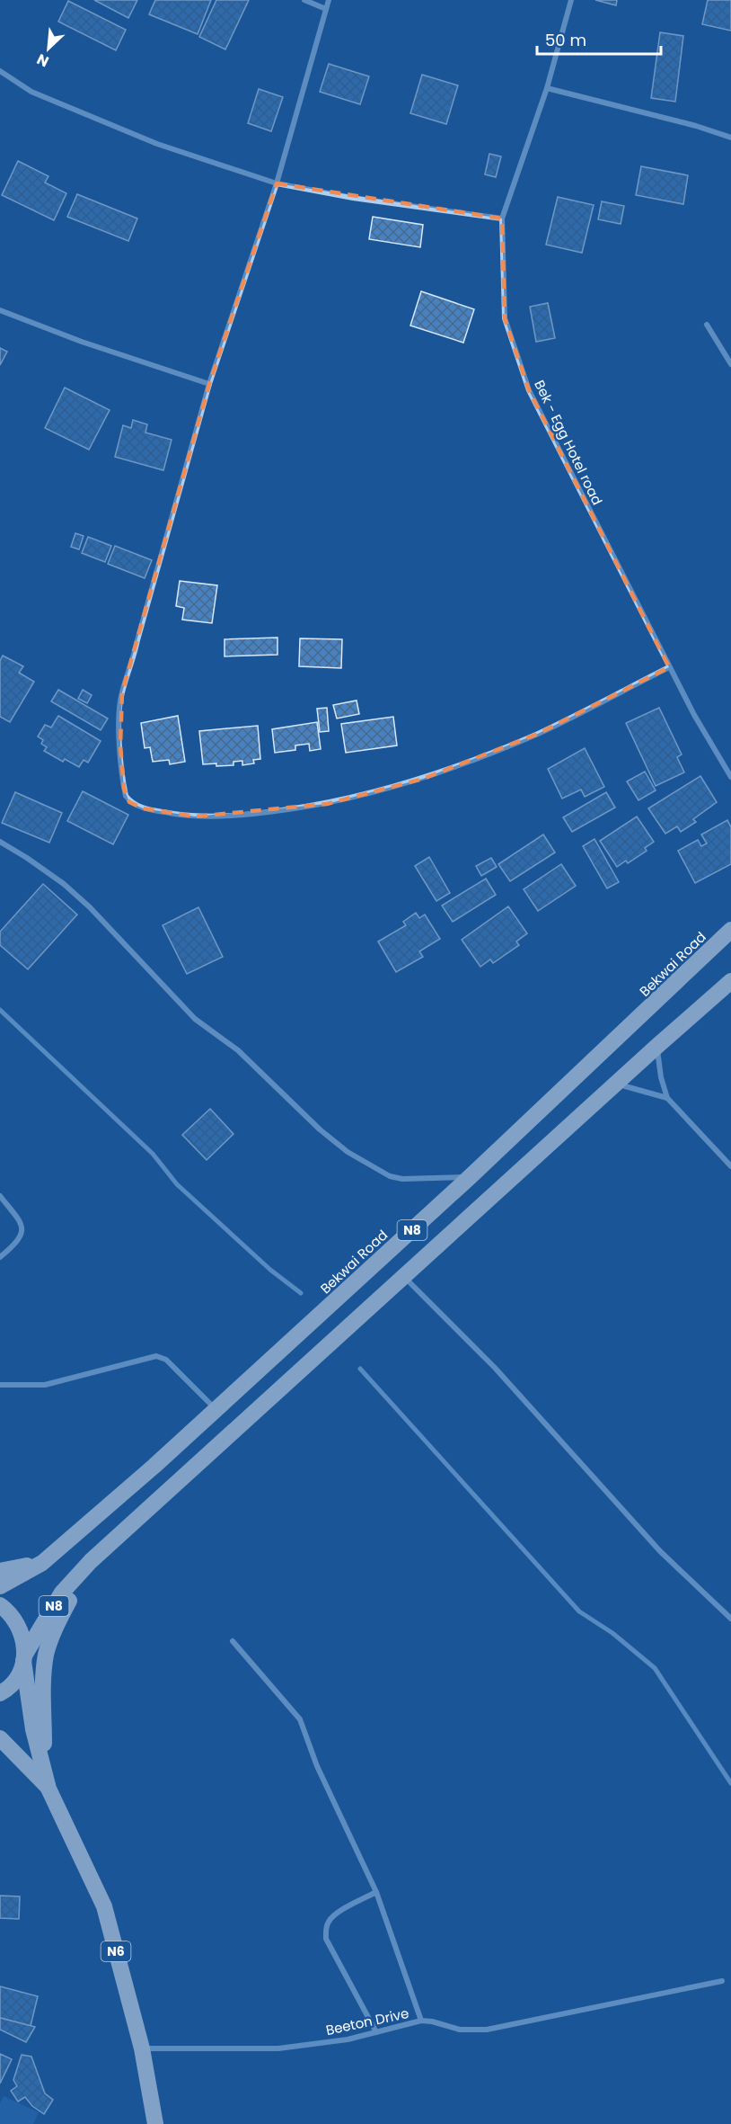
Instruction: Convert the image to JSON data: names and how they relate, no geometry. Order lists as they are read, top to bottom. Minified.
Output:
{"streets":{"highway":["Bekwai Road","N8","N6"],"street":["Bek - Egg Hotel road","Beeton Drive"]},"crossings":[["Bekwai Road","N8"],["N8","N6"],["N6","Beeton Drive"]],"scale_bar":"50 m","north":"bottom left"}
